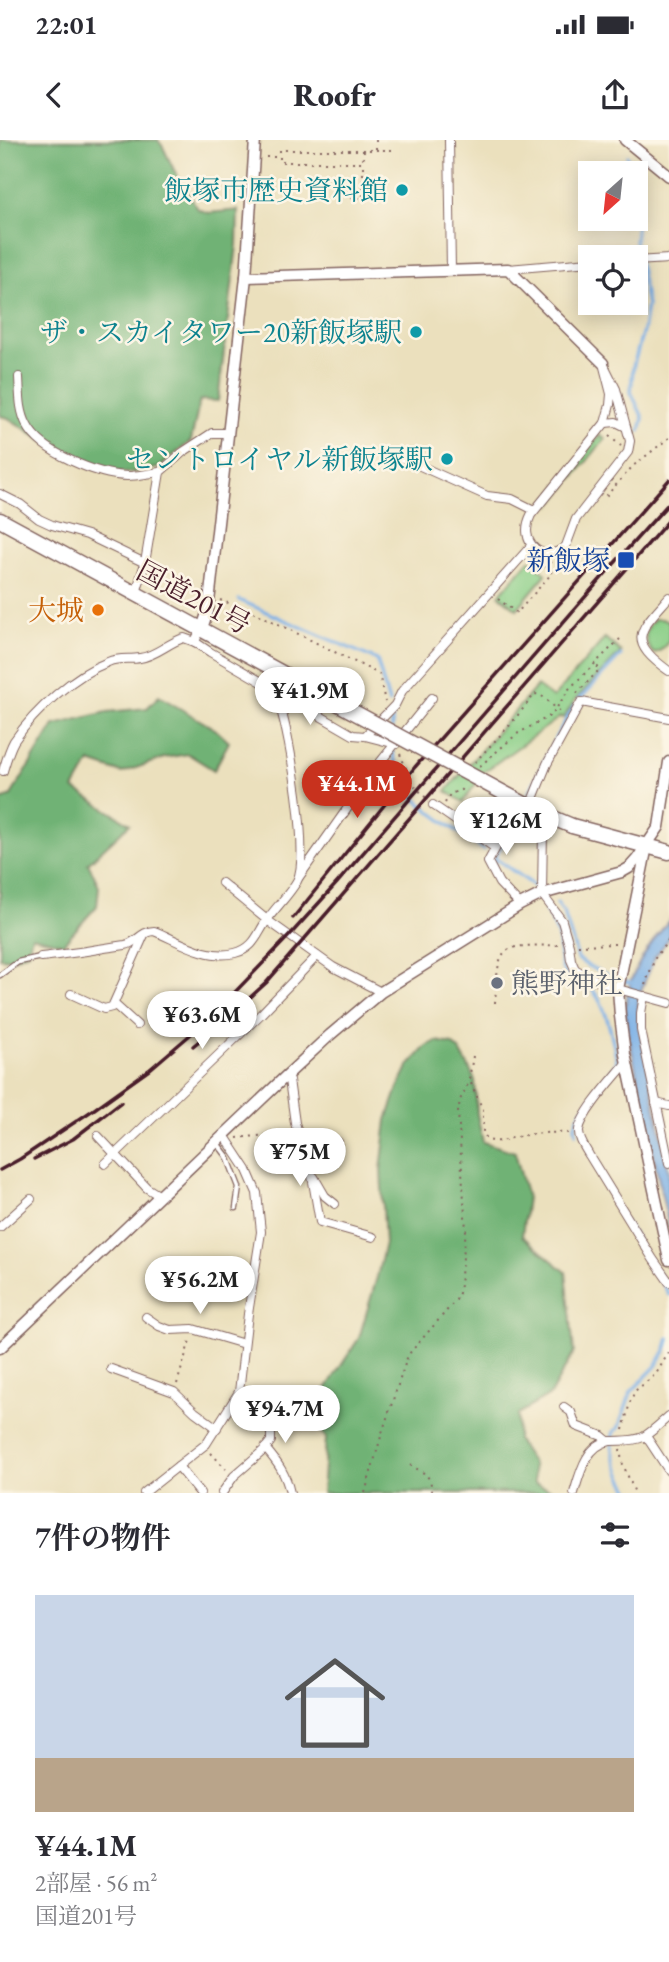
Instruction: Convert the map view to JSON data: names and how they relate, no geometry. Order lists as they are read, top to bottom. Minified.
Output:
{"streets":{"highway":["国道201号"]},"places":{"other":["飯塚市歴史資料館","ザ・スカイタワー20新飯塚駅","セントロイヤル新飯塚駅","大城","熊野神社"],"transit":["新飯塚"]},"north":"bottom left","page":{"status":"22:01","header":"Roofr","price":["¥41.9M","¥44.1M","¥126M","¥63.6M","¥75M","¥56.2M","¥94.7M"],"heading":"7件の物件","list":[{"name":"¥44.1M","note":"2部屋 · 56 m² · 国道201号"}]}}
